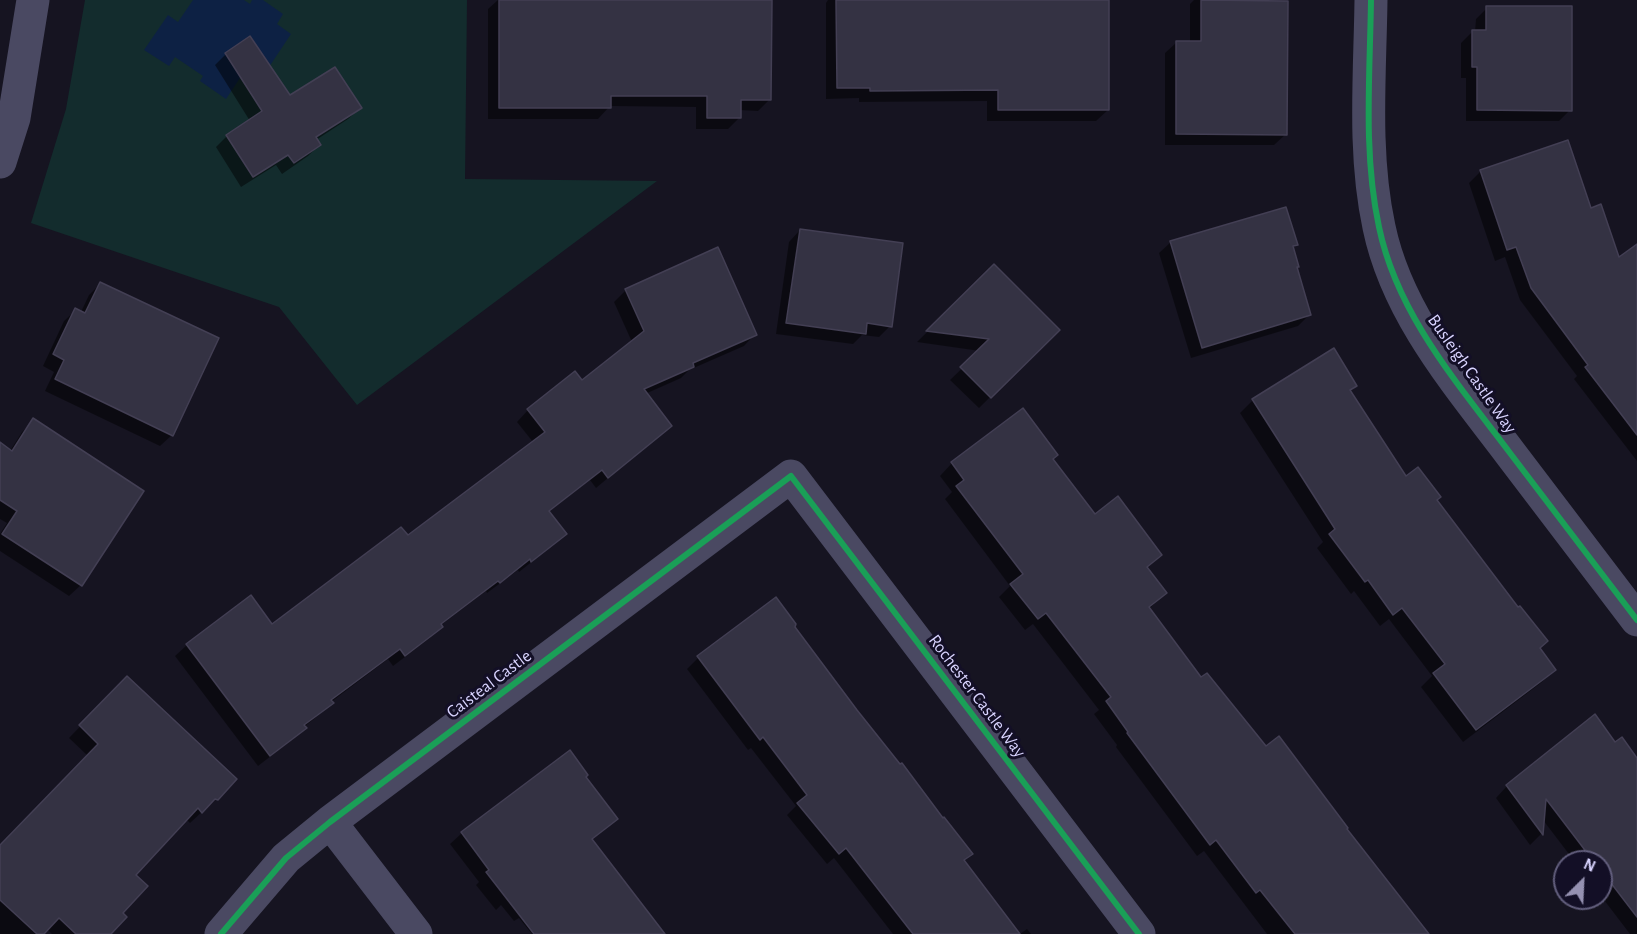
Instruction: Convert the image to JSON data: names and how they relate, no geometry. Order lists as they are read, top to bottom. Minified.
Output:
{"streets":{"street":["Busleigh Castle Way","Caisteal Castle","Rochester Castle Way"]},"crossings":[["Caisteal Castle","Rochester Castle Way"]],"north":"top right"}
